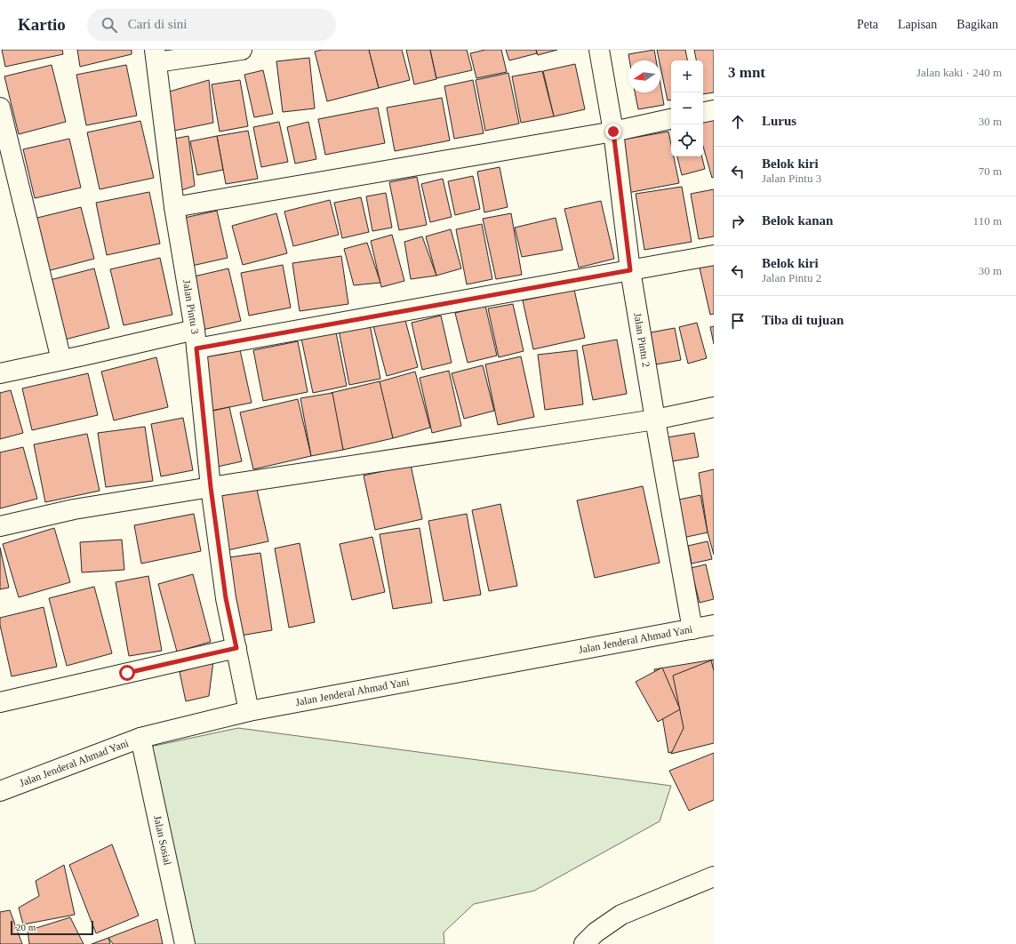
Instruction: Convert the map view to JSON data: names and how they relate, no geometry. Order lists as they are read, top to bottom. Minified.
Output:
{"streets":{"main road":["Jalan Pintu 3","Jalan Pintu 2","Jalan Jenderal Ahmad Yani","Jalan Sosial"]},"crossings":[["Jalan Pintu 3","Jalan Jenderal Ahmad Yani"],["Jalan Pintu 2","Jalan Jenderal Ahmad Yani"],["Jalan Jenderal Ahmad Yani","Jalan Sosial"]],"scale_bar":"20 m","north":"left","page":{"header":"Kartio","search":"Cari di sini","nav":["Peta","Lapisan","Bagikan"],"heading":["3 mnt","Jalan kaki · 240 m"],"map_buttons":["+","−"],"list":[["Lurus","30 m"],["Belok kiri","Jalan Pintu 3","70 m"],["Belok kanan","110 m"],["Belok kiri","Jalan Pintu 2","30 m"],"Tiba di tujuan"],"scale":"20 m"}}
